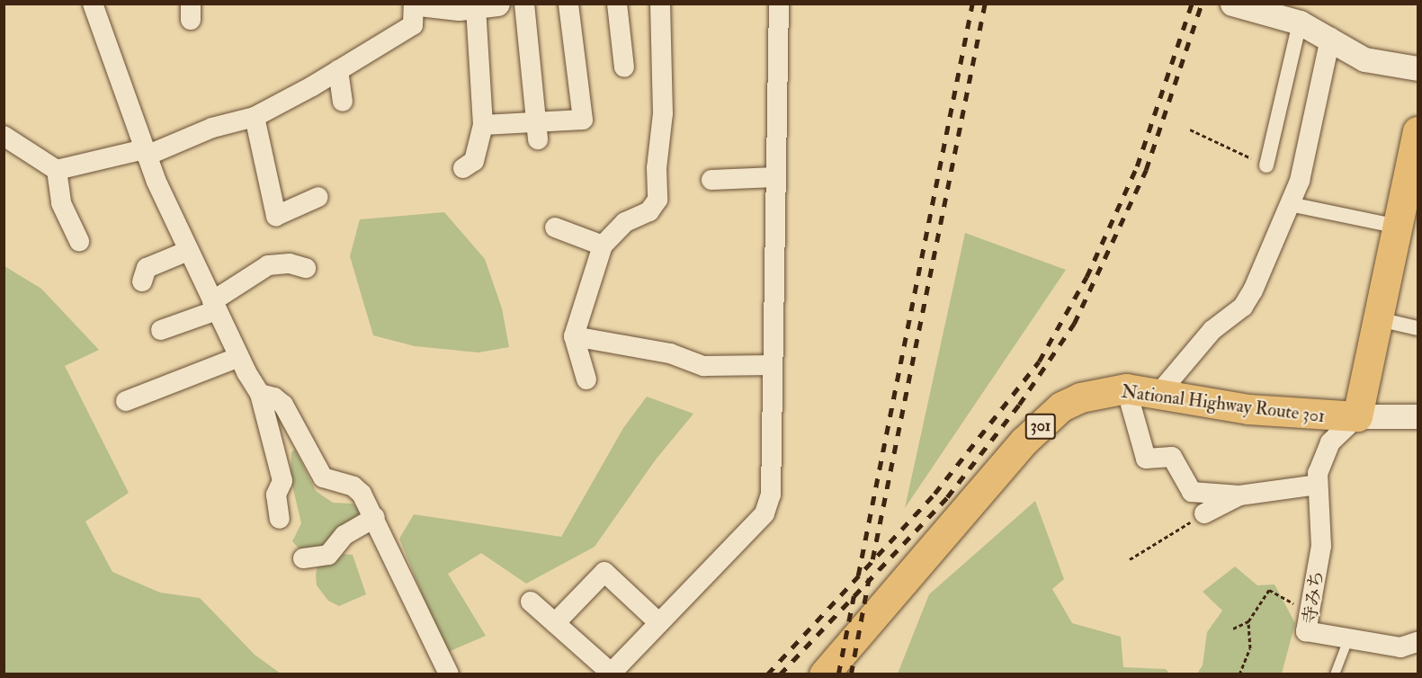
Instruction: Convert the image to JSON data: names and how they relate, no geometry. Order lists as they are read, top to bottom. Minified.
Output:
{"streets":{"highway":["National Highway Route 301","301"],"street":["寺みち"]}}
